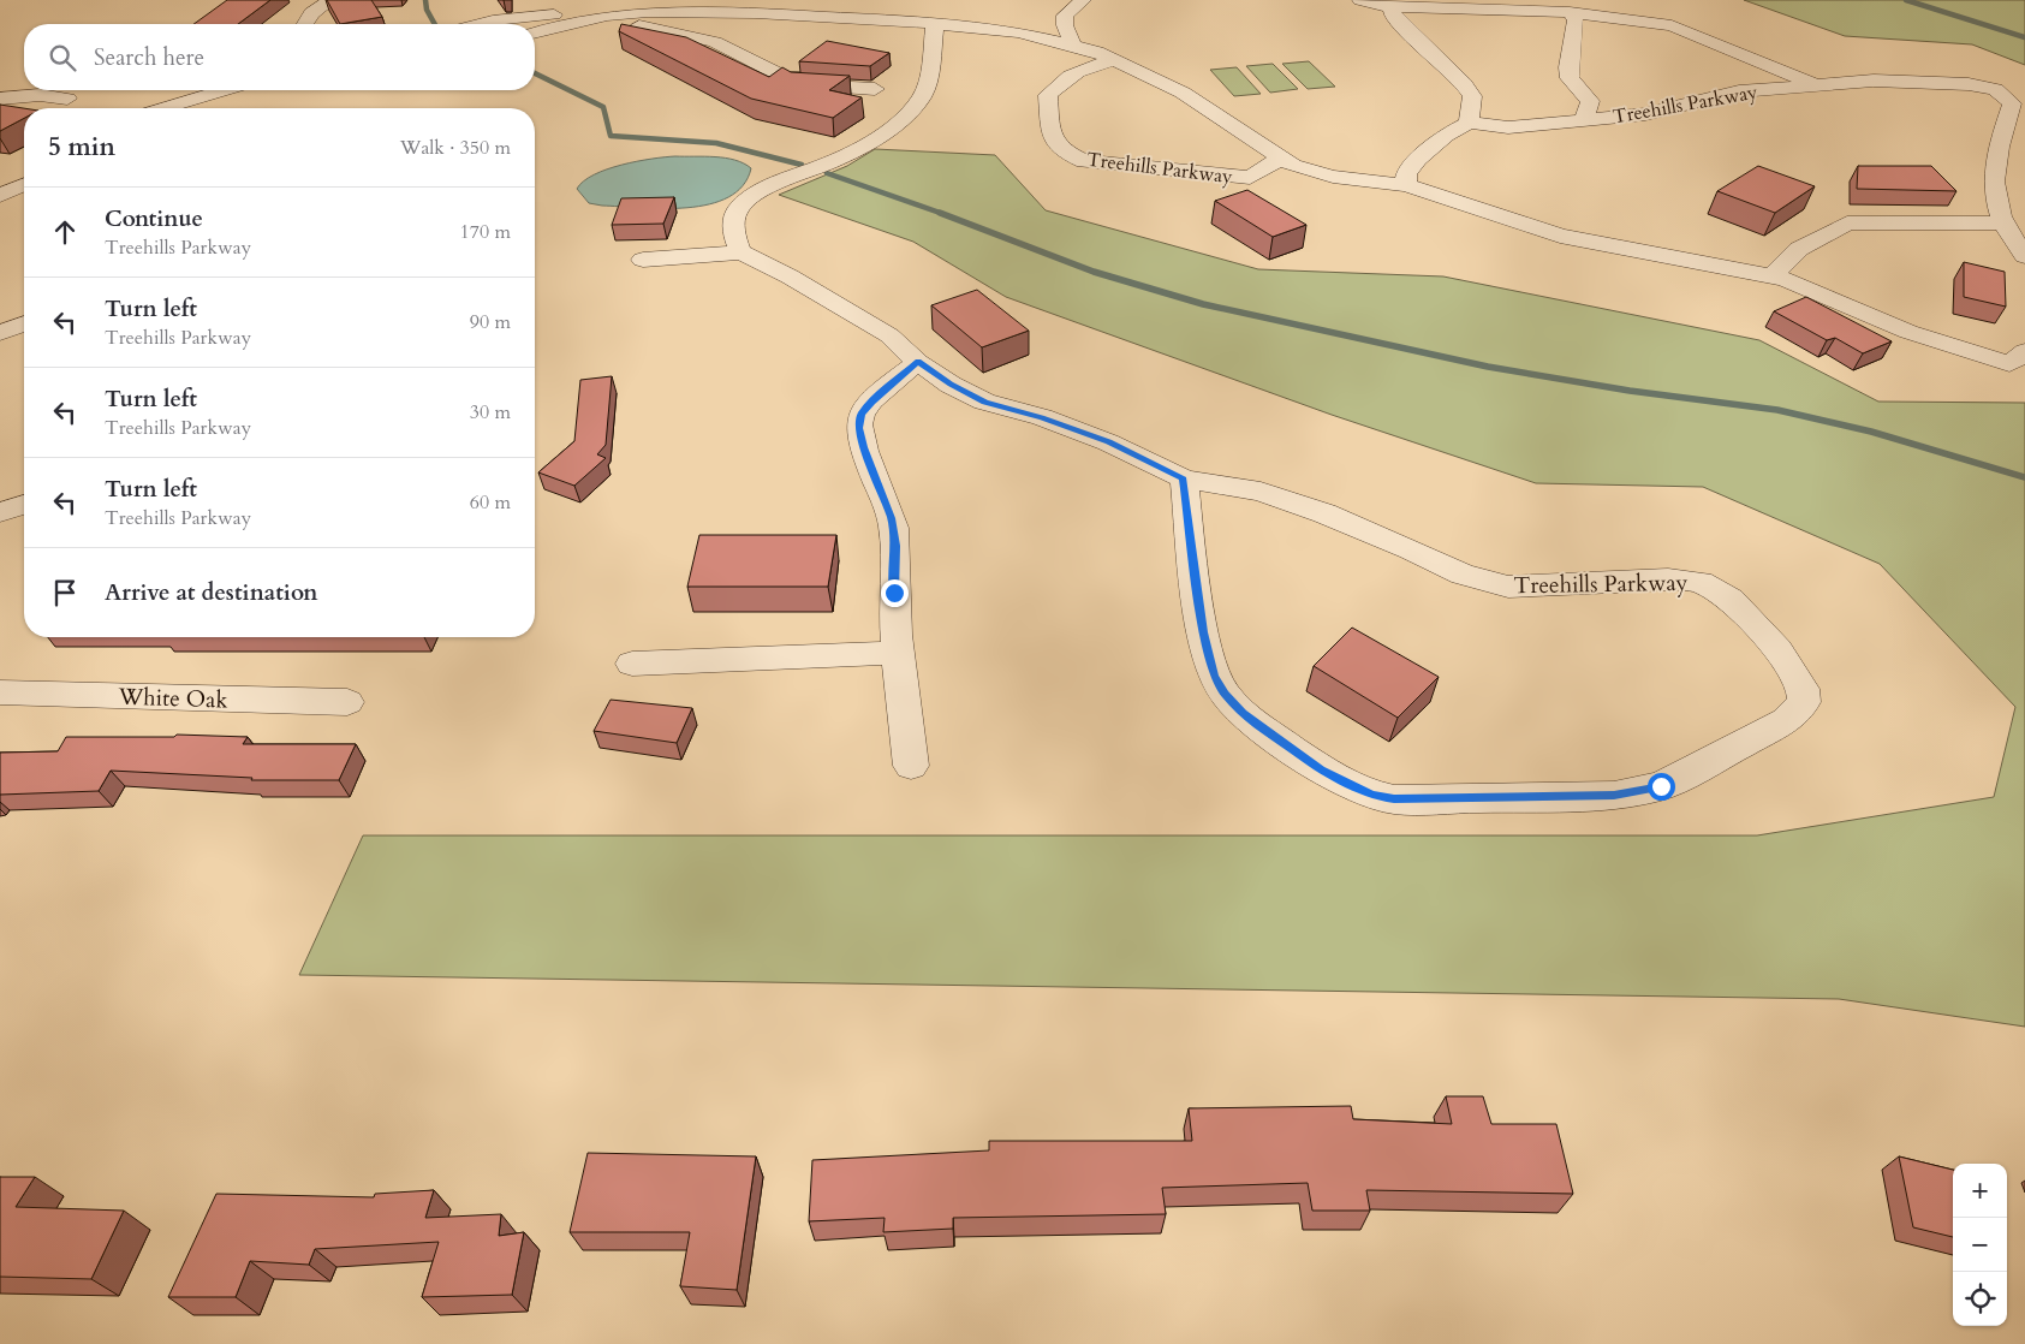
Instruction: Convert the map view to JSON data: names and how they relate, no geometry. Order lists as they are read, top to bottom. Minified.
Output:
{"streets":{"street":["Treehills Parkway","White Oak"]},"page":{"search":"Search here","heading":["5 min","Walk · 350 m"],"list":[["Continue","Treehills Parkway","170 m"],["Turn left","Treehills Parkway","90 m"],["Turn left","Treehills Parkway","30 m"],["Turn left","Treehills Parkway","60 m"],"Arrive at destination"],"map_buttons":["+","−"]}}
